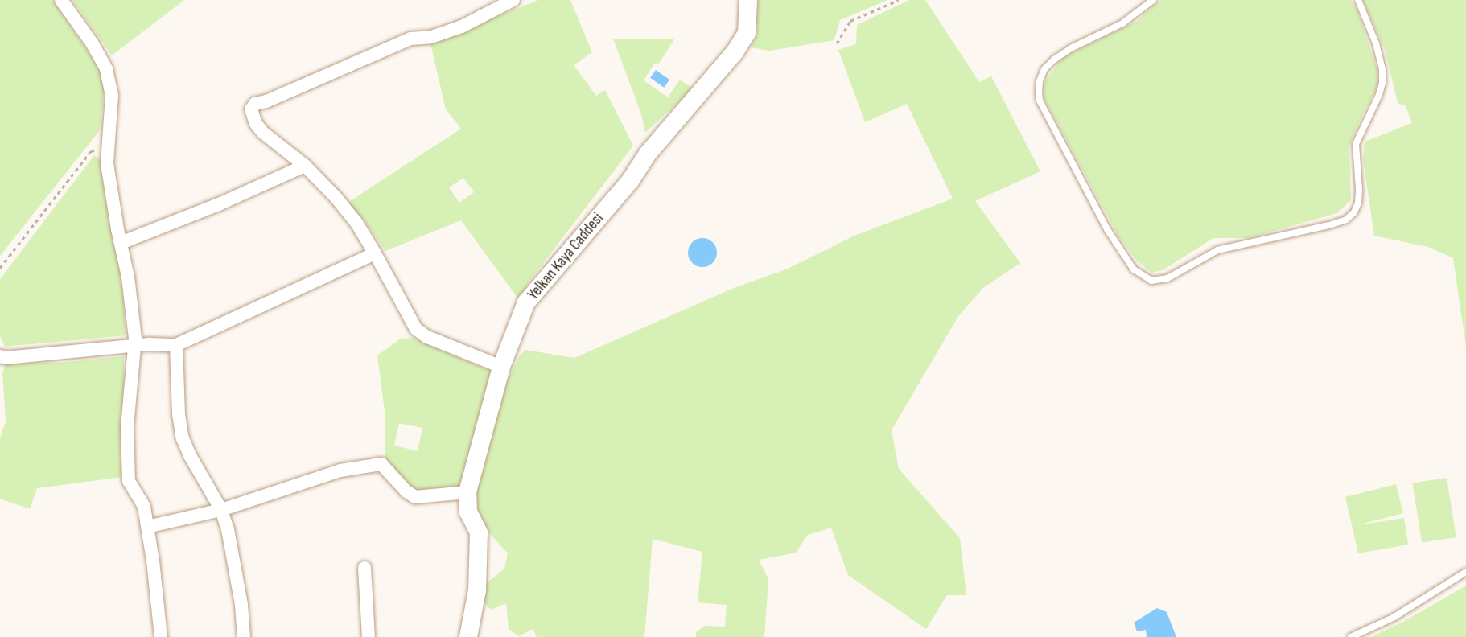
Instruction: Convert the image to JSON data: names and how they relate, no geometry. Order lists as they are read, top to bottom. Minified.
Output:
{"streets":{"street":["Yelkan Kaya Caddesi"]}}
